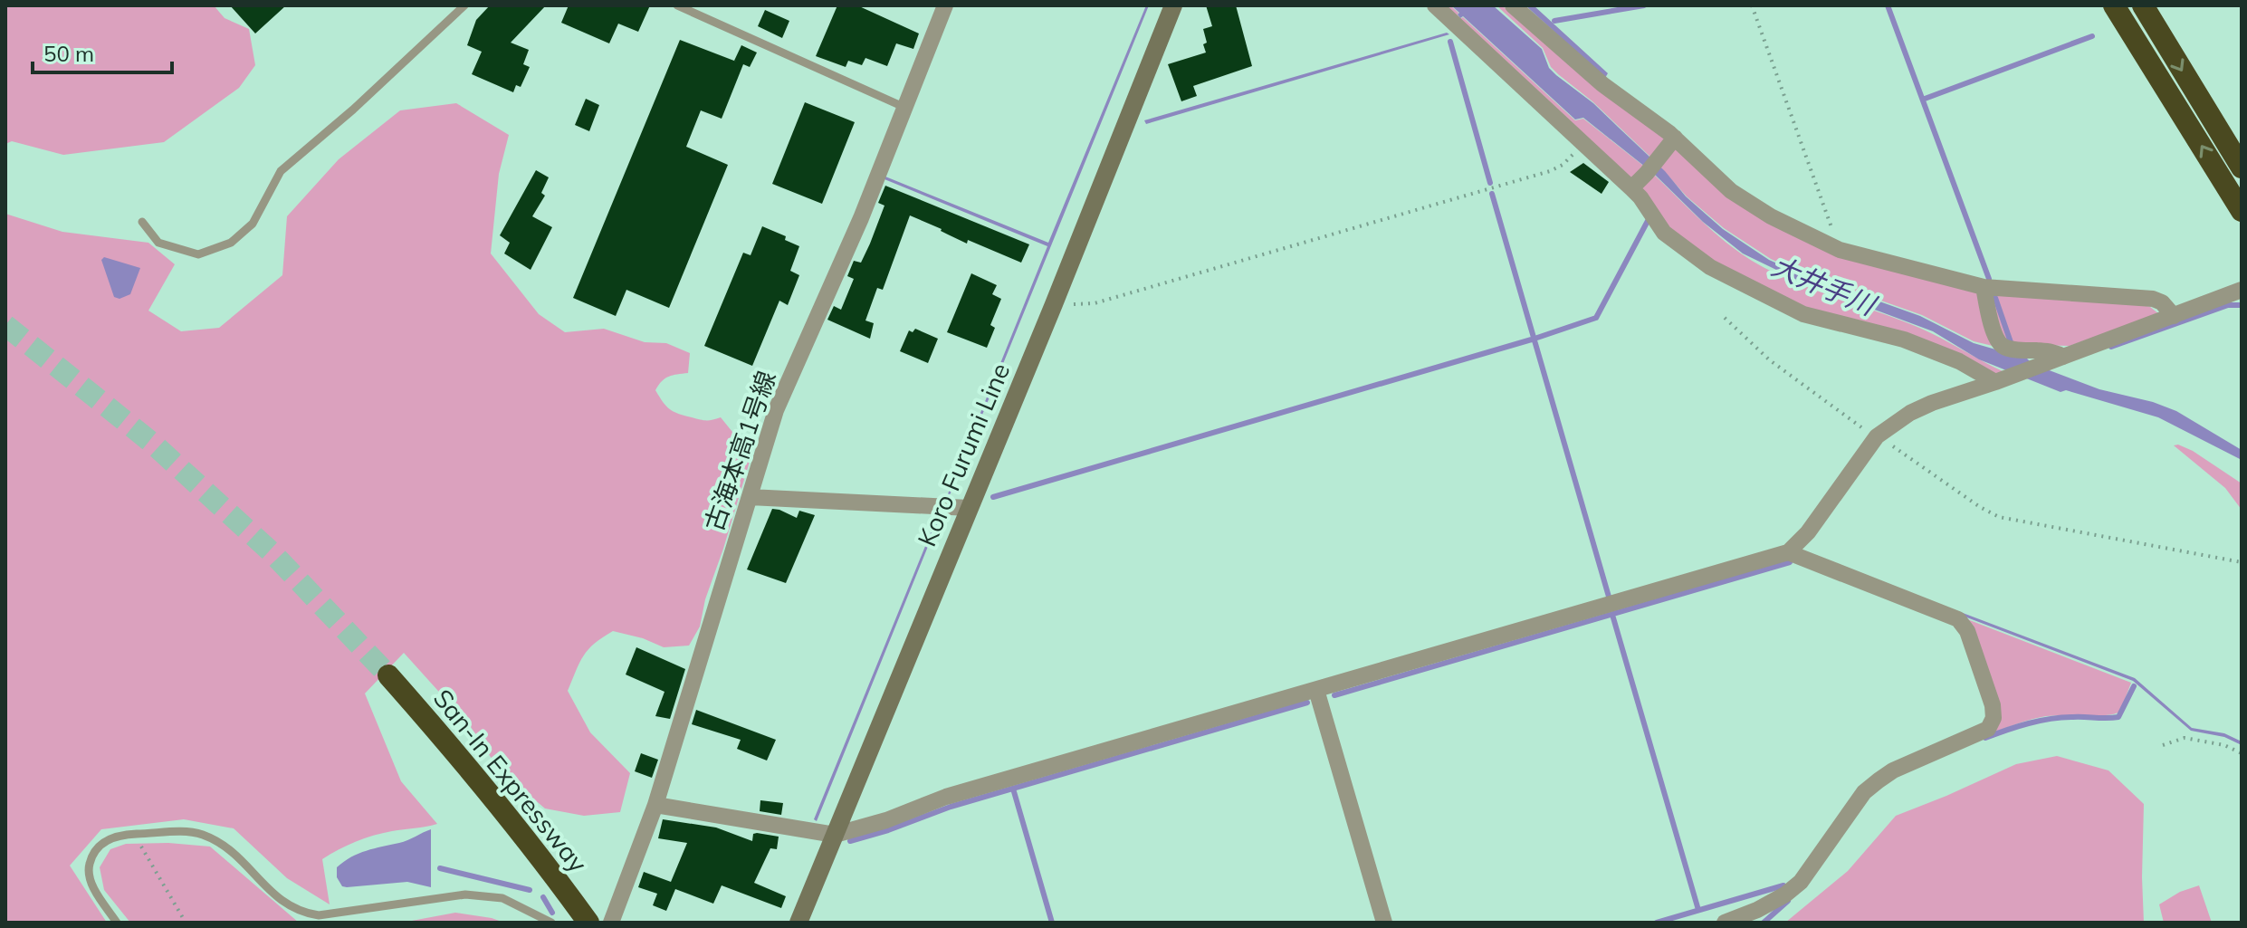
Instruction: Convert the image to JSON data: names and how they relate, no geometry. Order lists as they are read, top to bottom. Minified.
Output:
{"streets":{"highway":["San-In Expressway"],"main road":["Koro Furumi Line"],"street":["古海本高1号線"]},"water":["大井手川"],"scale_bar":"50 m"}
